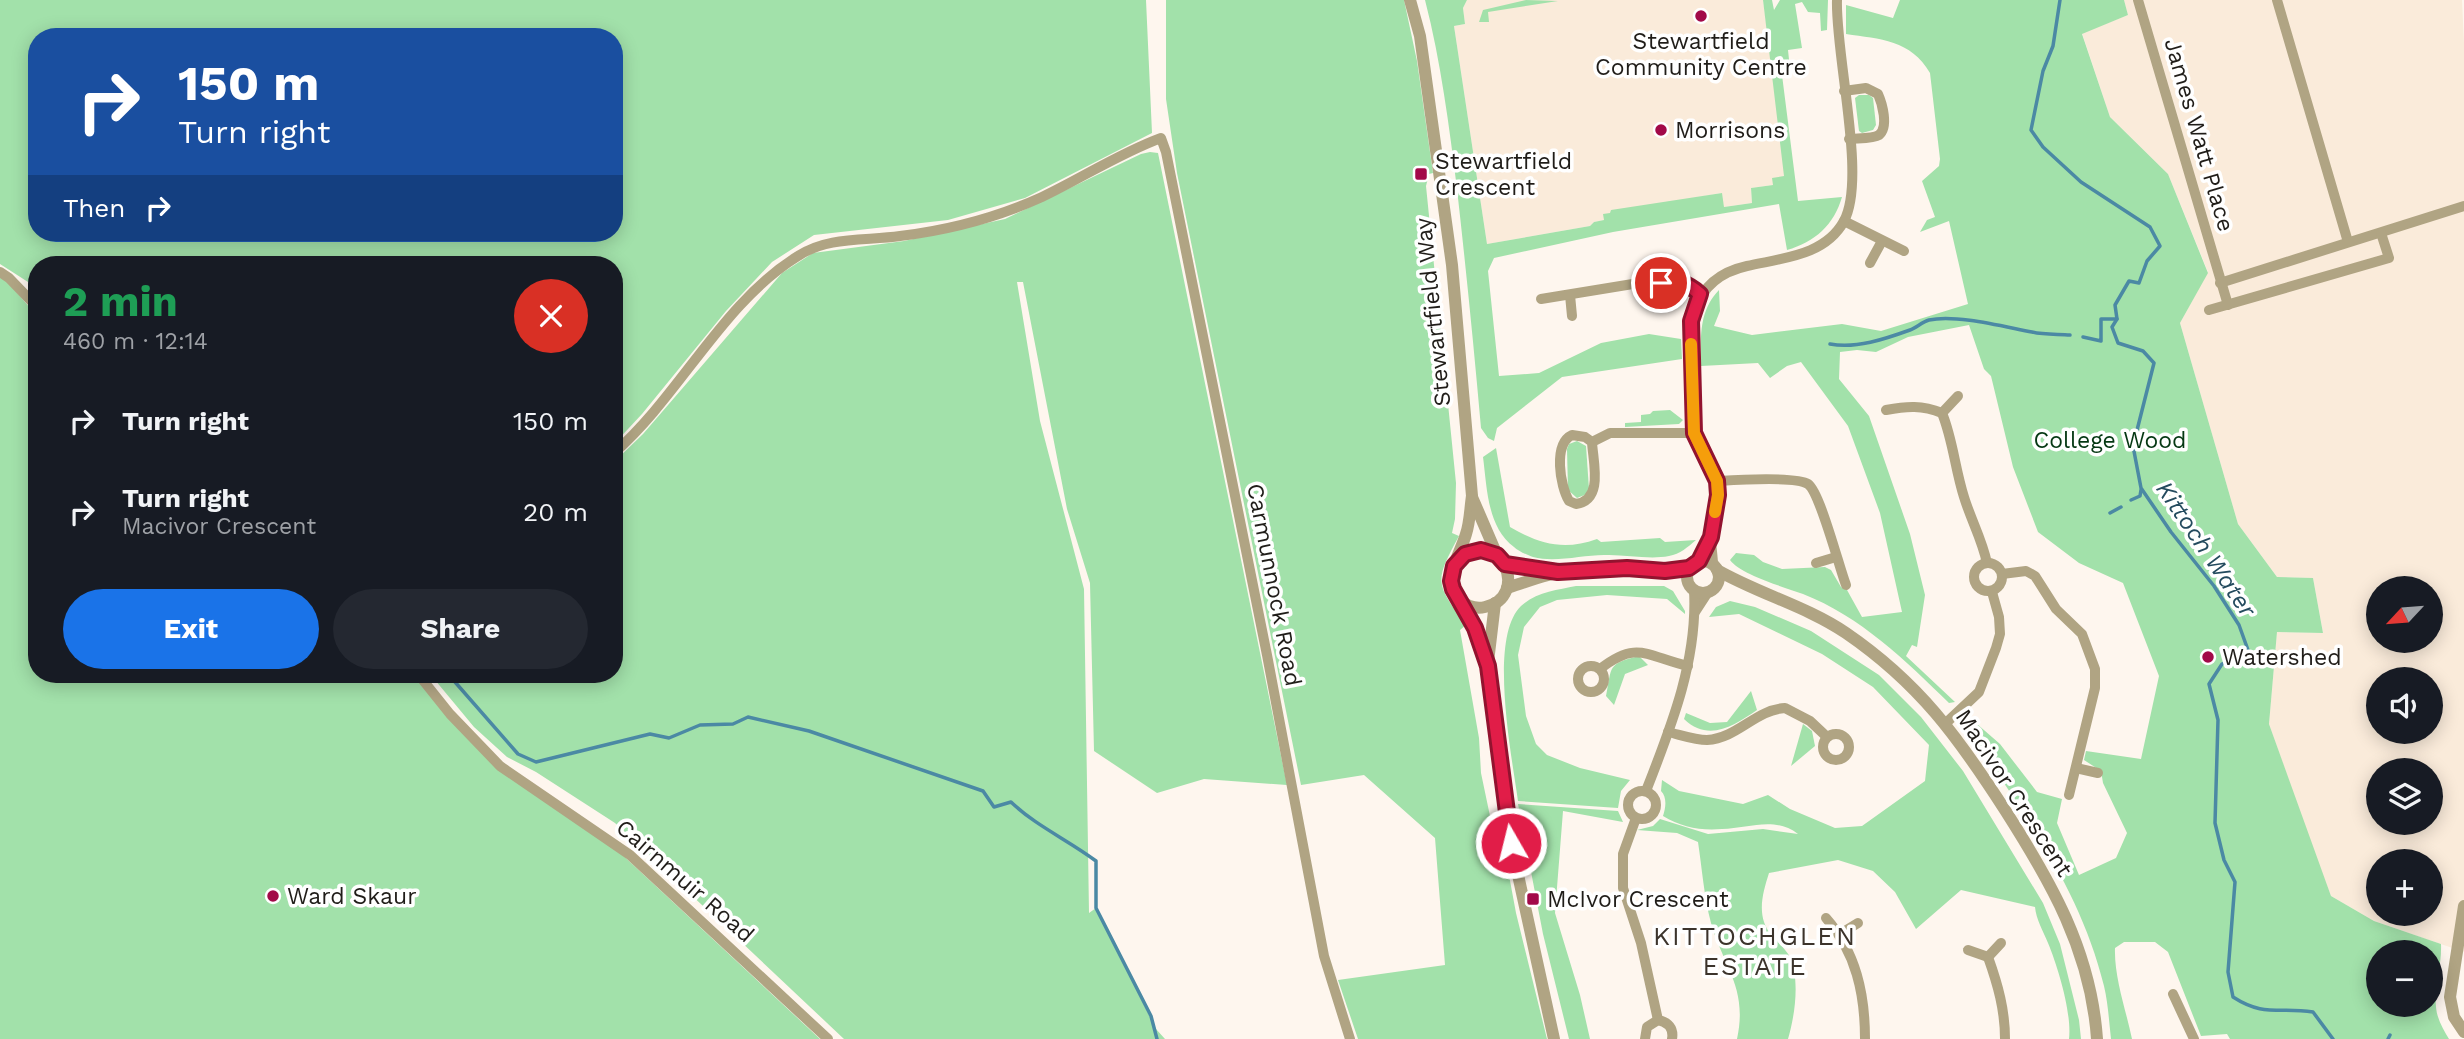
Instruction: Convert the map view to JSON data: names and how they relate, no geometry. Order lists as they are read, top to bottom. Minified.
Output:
{"streets":{"street":["James Watt Place","Stewartfield Way","Carmunnock Road","Macivor Crescent","Cairnmuir Road"]},"crossings":[["Stewartfield Way","Macivor Crescent"]],"districts":["KITTOCHGLEN ESTATE"],"water":["Kittoch Water"],"parks":["College Wood"],"places":{"other":["Stewartfield Community Centre","Morrisons","Watershed","Ward Skaur"],"transit":["Stewartfield Crescent","McIvor Crescent"]},"north":"bottom left","page":{"turn":["150 m","Turn right"],"then":"Then","heading":["2 min","460 m · 12:14"],"list":[{"name":"Turn right","value":"150 m"},{"name":"Turn right","note":"Macivor Crescent","value":"20 m"}],"buttons":["Exit","Share"],"map_buttons":["+","−"]}}
